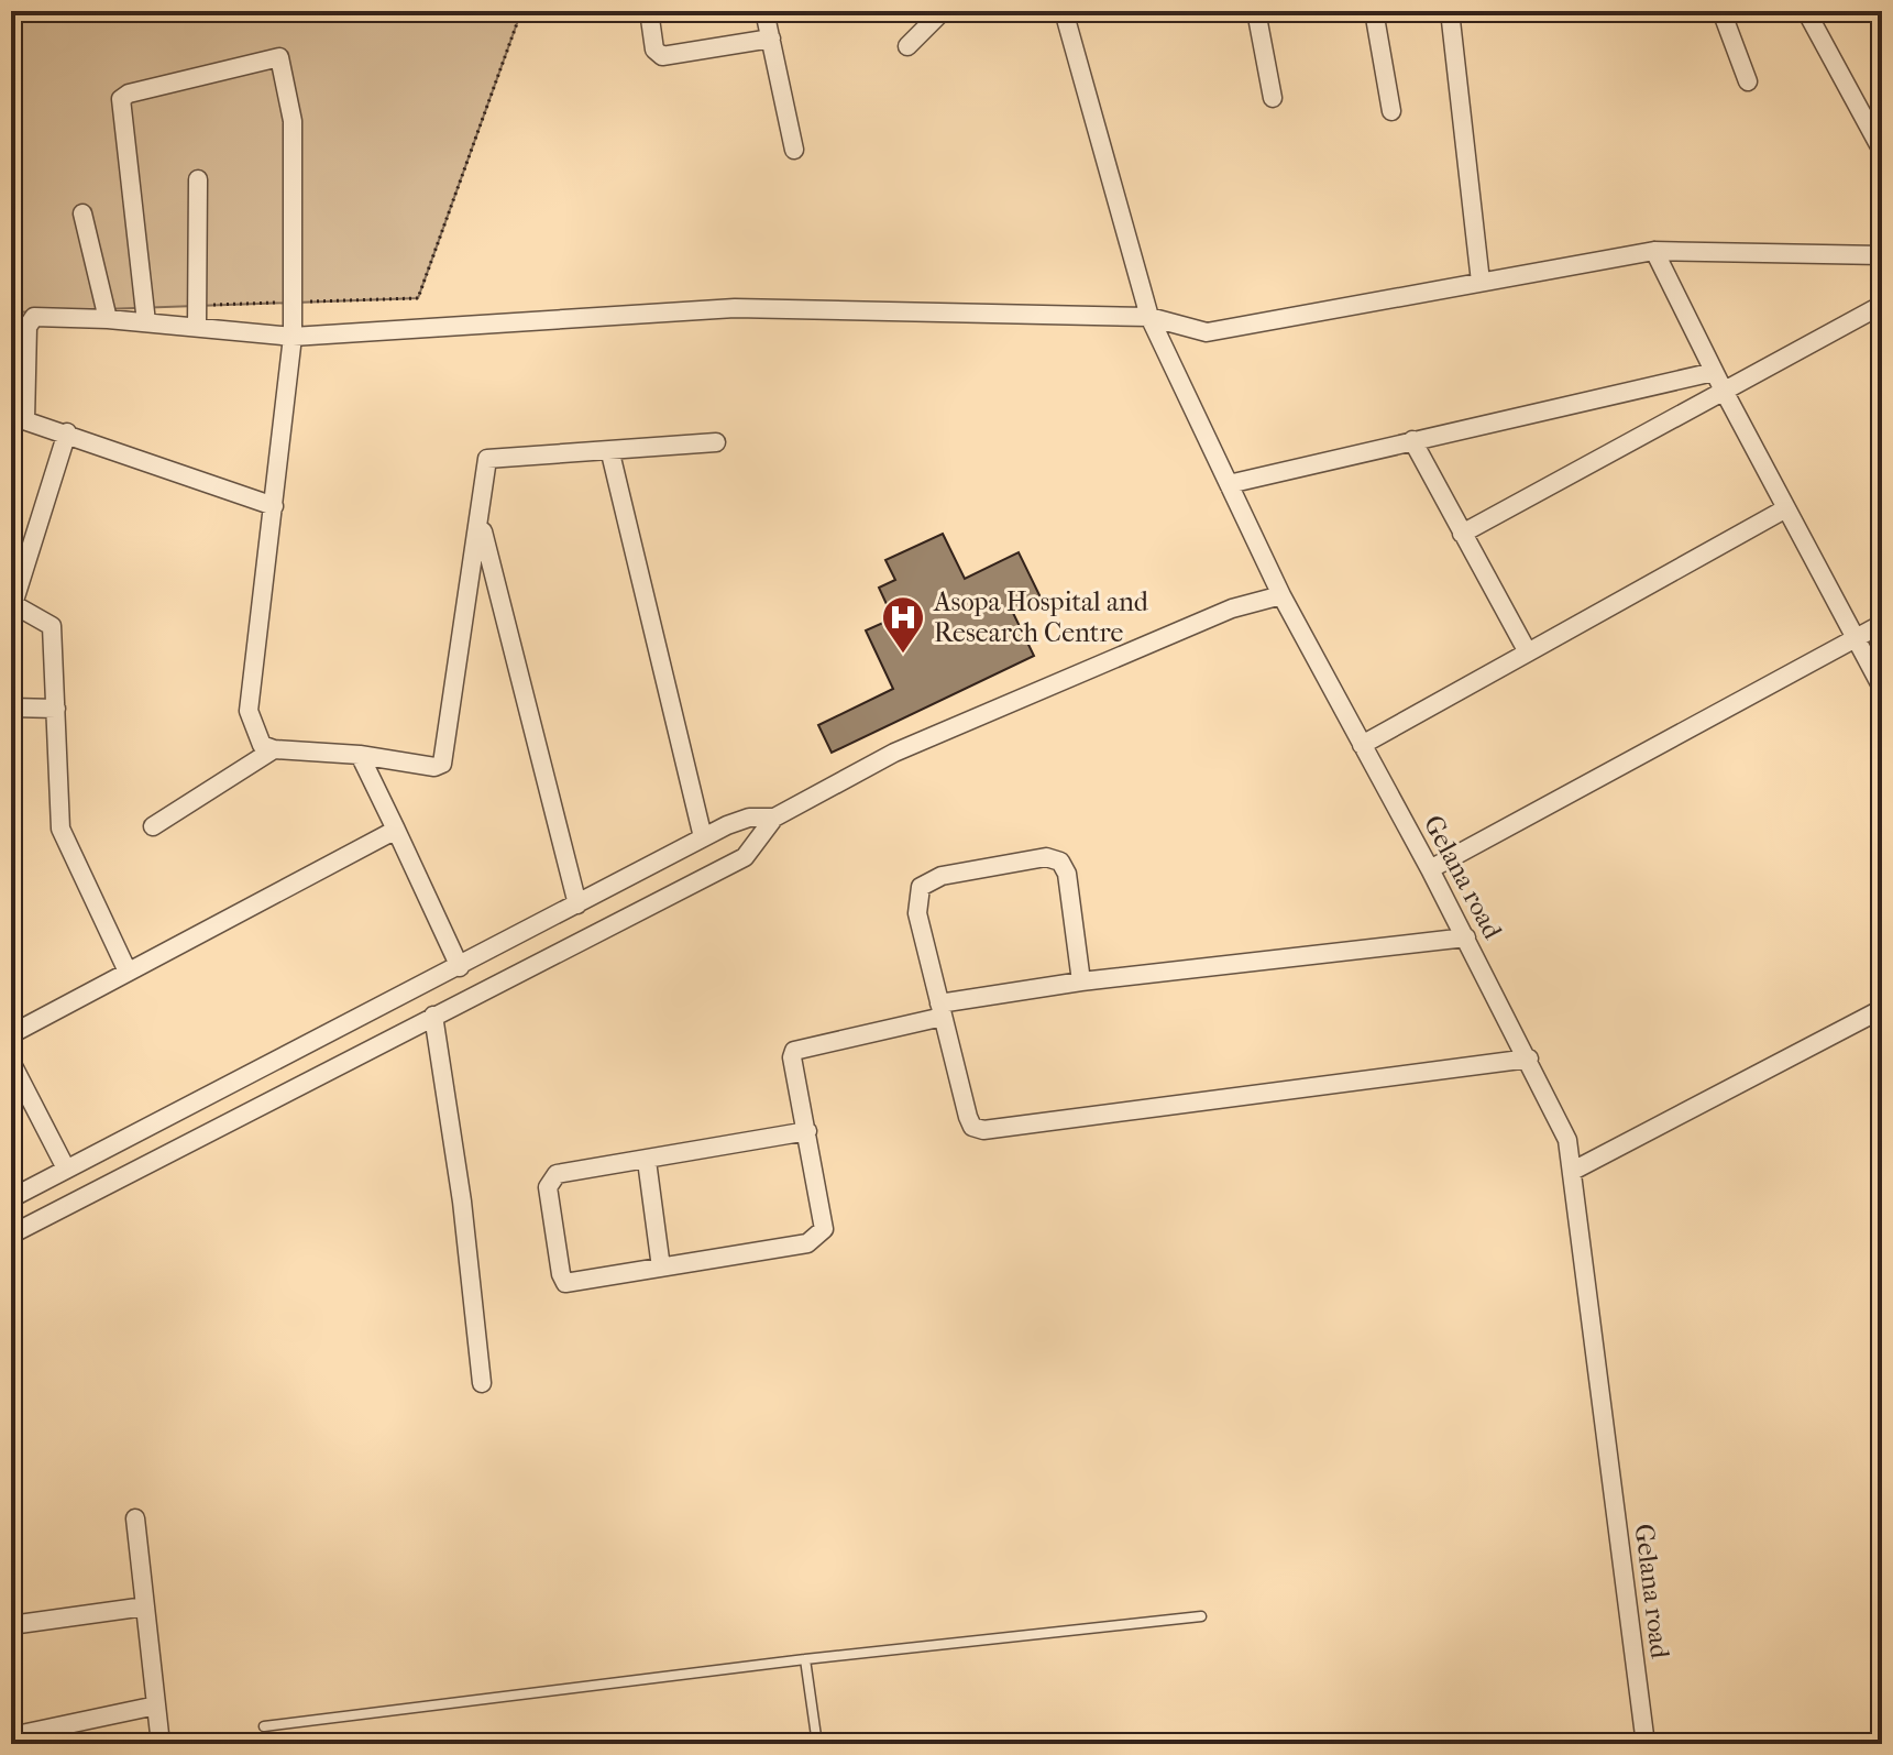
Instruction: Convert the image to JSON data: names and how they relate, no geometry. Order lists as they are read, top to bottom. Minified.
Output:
{"streets":{"street":["Gelana road"]},"places":{"hospital":["Asopa Hospital and Research Centre"]}}
